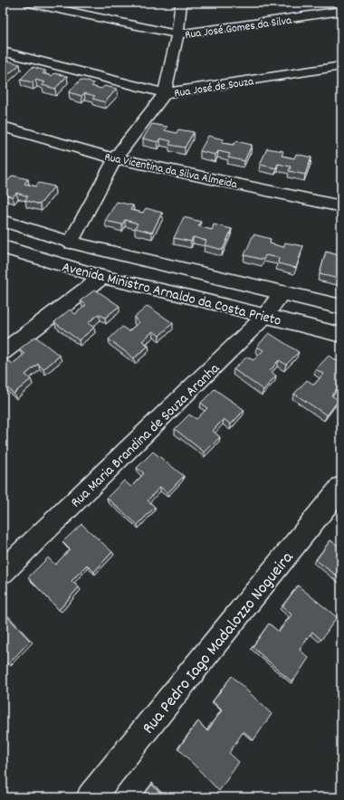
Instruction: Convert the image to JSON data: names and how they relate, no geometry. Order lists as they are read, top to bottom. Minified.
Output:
{"streets":{"street":["Rua José Gomes da Silva","Rua José de Souza","Rua Vicentina da Silva Almeida","Avenida Ministro Arnaldo da Costa Prieto","Rua Maria Brandina de Souza Aranha","Rua Pedro Iago Madalozzo Nogueira"]},"crossings":[["Avenida Ministro Arnaldo da Costa Prieto","Rua Maria Brandina de Souza Aranha"]]}
